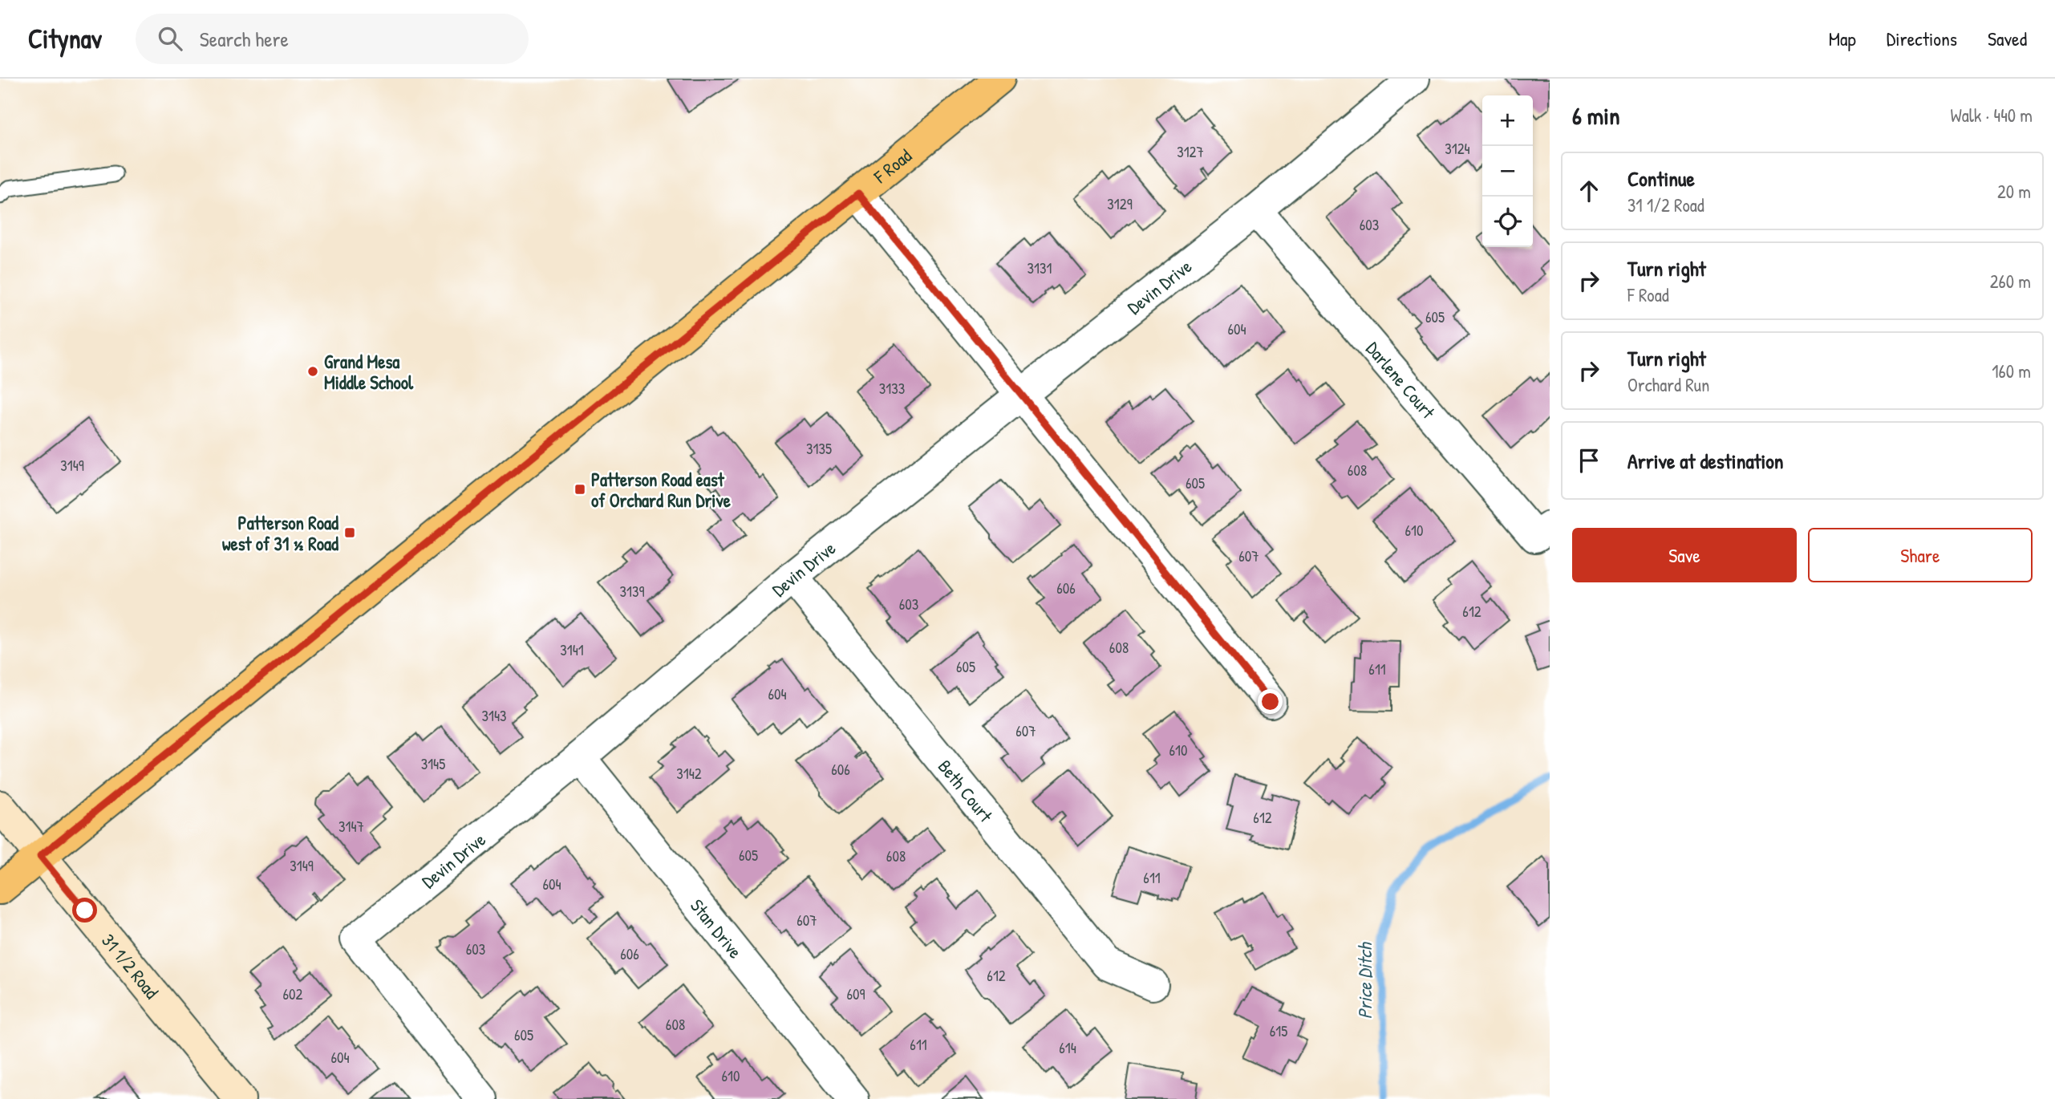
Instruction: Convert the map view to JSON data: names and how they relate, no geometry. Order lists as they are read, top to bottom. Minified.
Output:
{"streets":{"main road":["F Road"],"street":["Devin Drive","Darlene Court","Beth Court","Stan Drive","31 1/2 Road"]},"crossings":[["F Road","31 1/2 Road"],["Devin Drive","Darlene Court"],["Devin Drive","Beth Court"],["Devin Drive","Stan Drive"]],"water":["Price Ditch"],"places":{"other":["Grand Mesa Middle School"],"transit":["Patterson Road east of Orchard Run Drive","Patterson Road west of 31 ½ Road"]},"house_numbers":["3124","3127","3129","603","3131","605","604","3133","3135","3149","608","605","610","607","606","3139","603","612","608","3141","605","611","604","3143","607","610","3145","606","3142","612","3147","605","608","3149","611","604","607","603","606","612","602","609","608","615","605","611","614","604","610"],"page":{"header":"Citynav","search":"Search here","nav":["Map","Directions","Saved"],"heading":["6 min","Walk · 440 m"],"map_buttons":["+","−"],"list":[["Continue","31 1/2 Road","20 m"],["Turn right","F Road","260 m"],["Turn right","Orchard Run","160 m"],"Arrive at destination"],"buttons":["Save","Share"]}}
